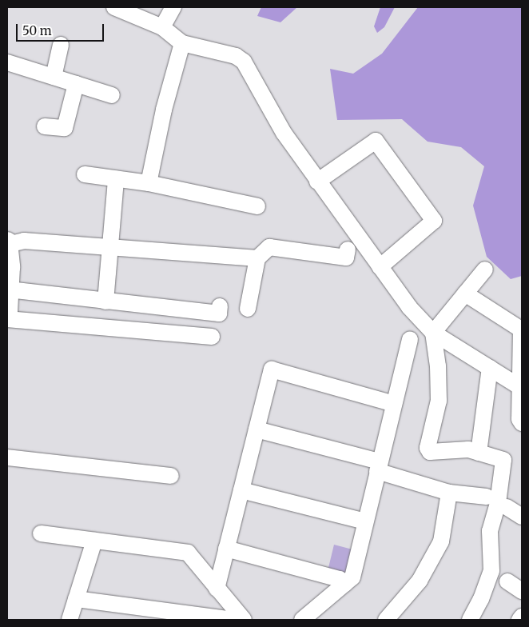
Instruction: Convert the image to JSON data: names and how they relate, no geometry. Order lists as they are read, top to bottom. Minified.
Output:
{"scale_bar":"50 m"}
